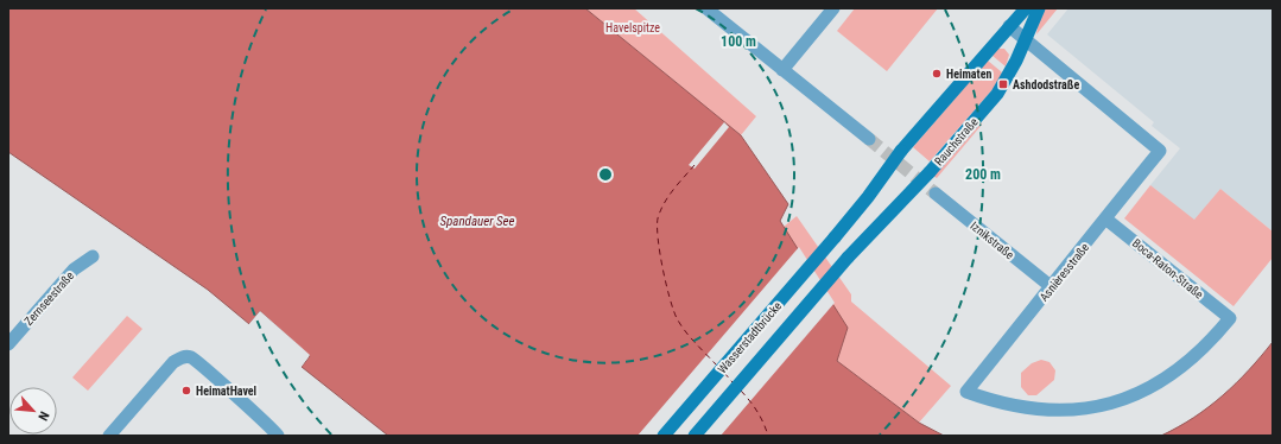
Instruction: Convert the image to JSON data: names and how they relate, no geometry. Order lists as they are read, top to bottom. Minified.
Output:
{"streets":{"main road":["Rauchstraße","Wasserstadtbrücke"],"street":["Iznikstraße","Boca-Raton-Straße","Asnièresstraße","Zernseestraße"]},"crossings":[["Rauchstraße","Asnièresstraße"],["Rauchstraße","Wasserstadtbrücke"],["Iznikstraße","Asnièresstraße"],["Boca-Raton-Straße","Asnièresstraße"]],"water":["Spandauer See"],"parks":["Havelspitze"],"places":{"other":["Heimaten","HeimatHavel"],"transit":["Ashdodstraße"]},"north":"bottom right","rings":["100 m","200 m"]}
